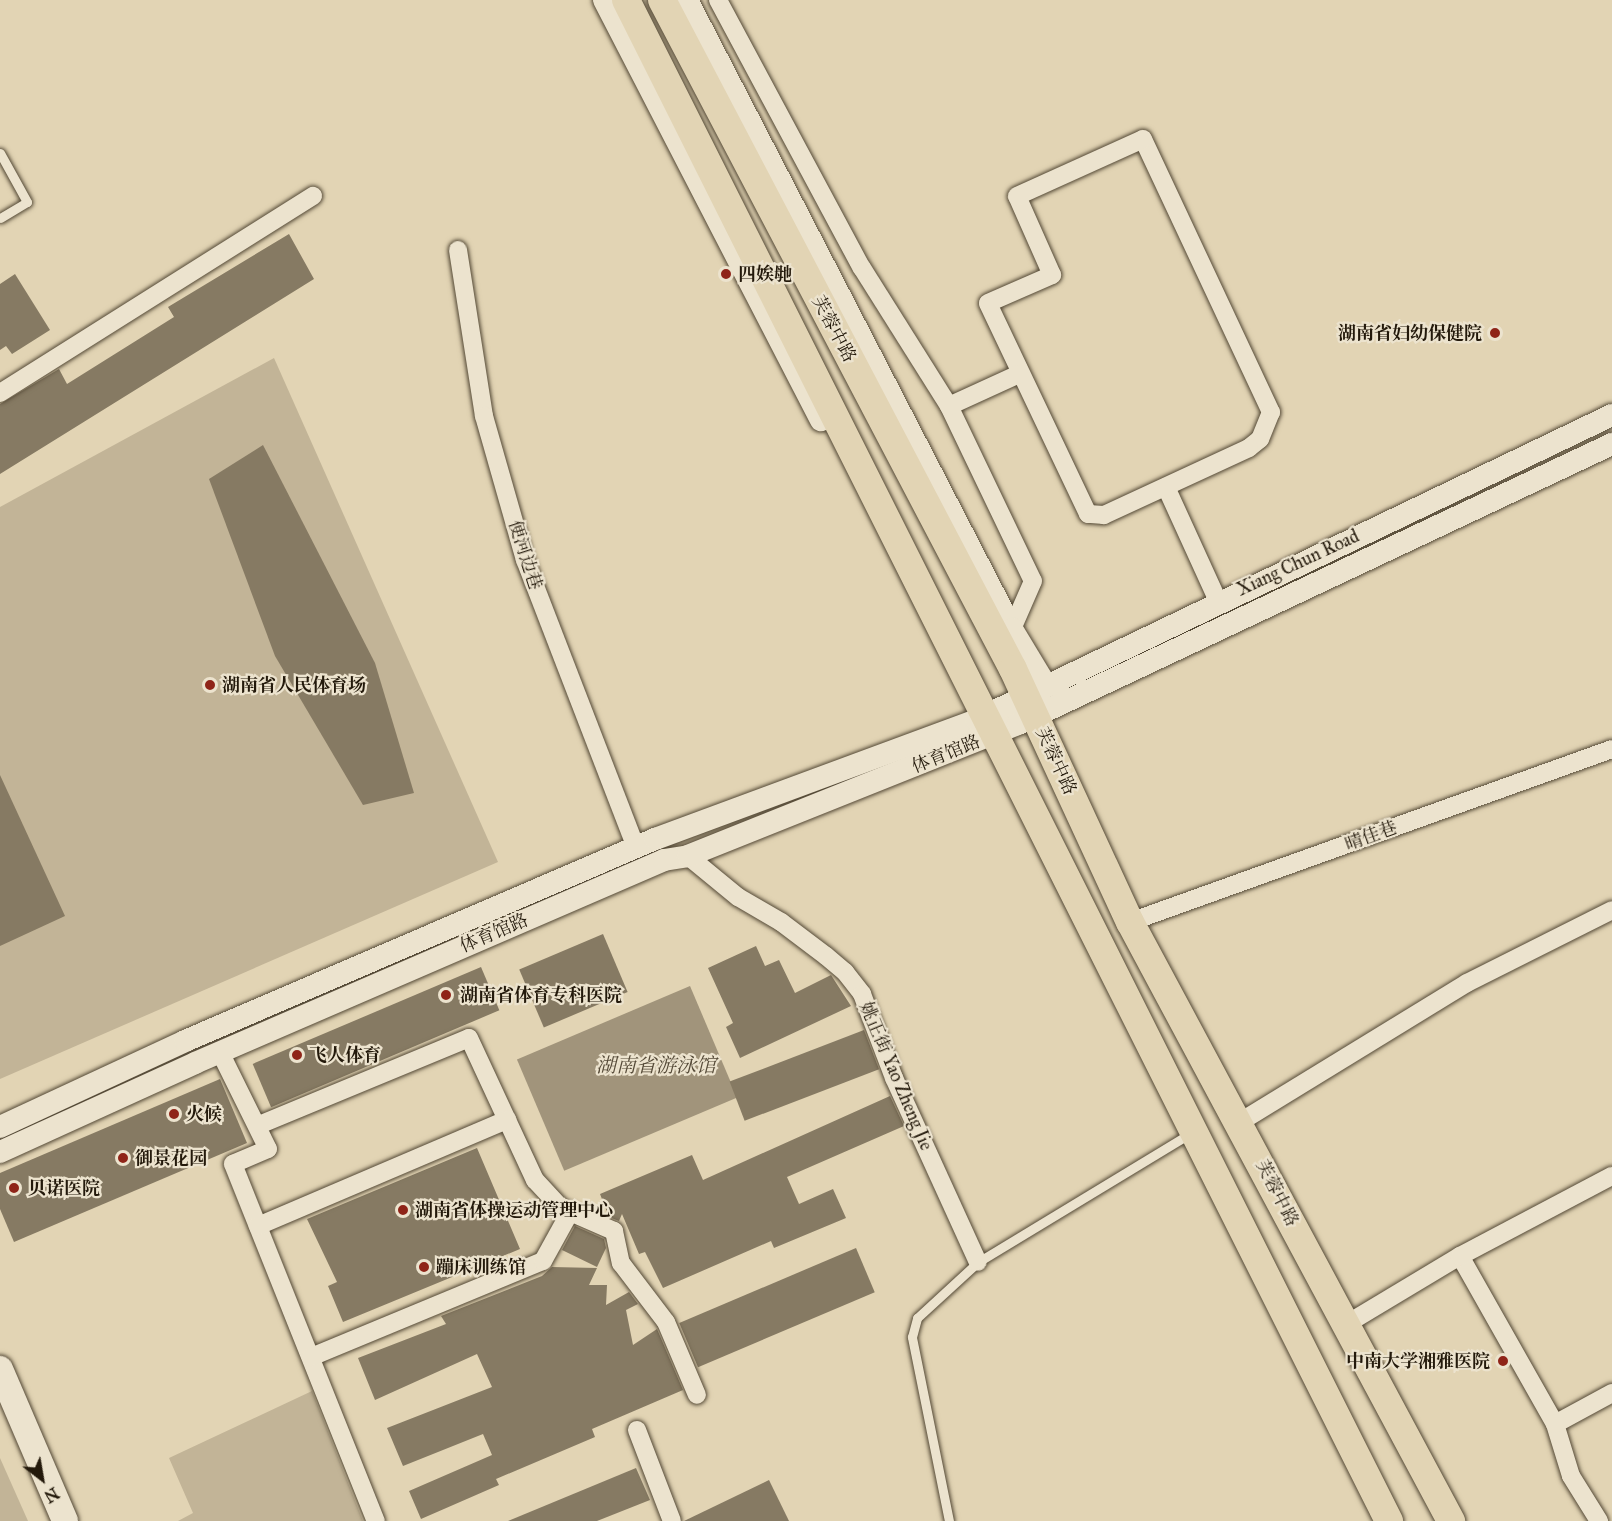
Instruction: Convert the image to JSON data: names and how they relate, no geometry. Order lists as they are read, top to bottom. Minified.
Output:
{"streets":{"main road":["芙蓉中路"],"street":["便河边巷","Xiang Chun Road","体育馆路","晴佳巷","姚正街 Yao Zheng Jie"]},"crossings":[["芙蓉中路","Xiang Chun Road"],["芙蓉中路","体育馆路"],["芙蓉中路","晴佳巷"],["便河边巷","体育馆路"],["Xiang Chun Road","体育馆路"],["体育馆路","姚正街 Yao Zheng Jie"]],"water":["湖南省游泳馆"],"places":["四娭毑","湖南省妇幼保健院","湖南省人民体育场","湖南省体育专科医院","飞人体育","火候","御景花园","贝诺医院","湖南省体操运动管理中心","蹦床训练馆","中南大学湘雅医院"],"north":"bottom right"}
